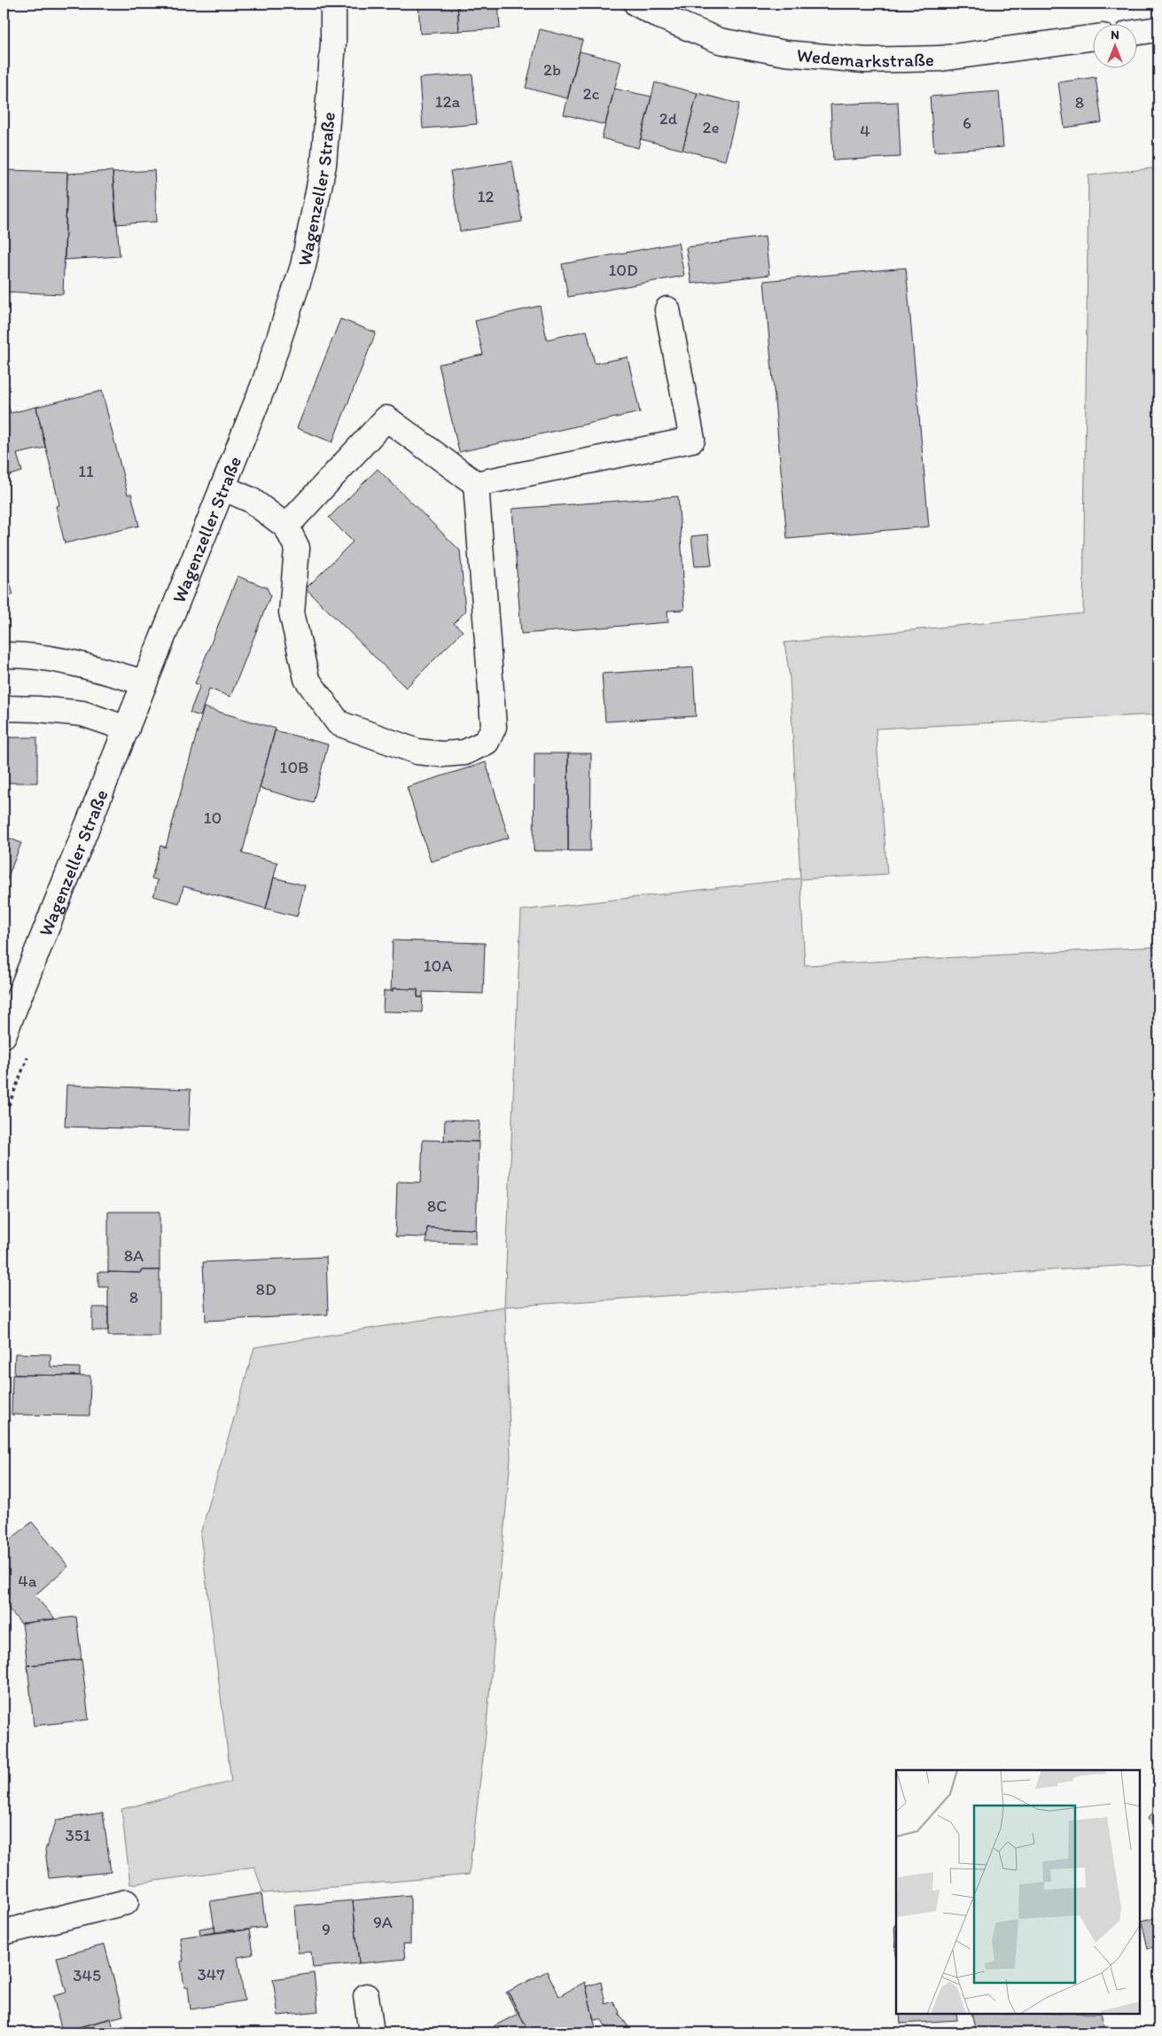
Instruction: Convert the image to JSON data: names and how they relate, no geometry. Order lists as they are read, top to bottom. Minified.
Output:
{"streets":{"main road":["Wedemarkstraße","Wagenzeller Straße"]},"house_numbers":["2b","2c","12a","8","2d","6","2e","4","12","10D","11","10B","10","10A","8C","8A","8D","8","4a","351","9A","9","347","345"],"north":"top"}
